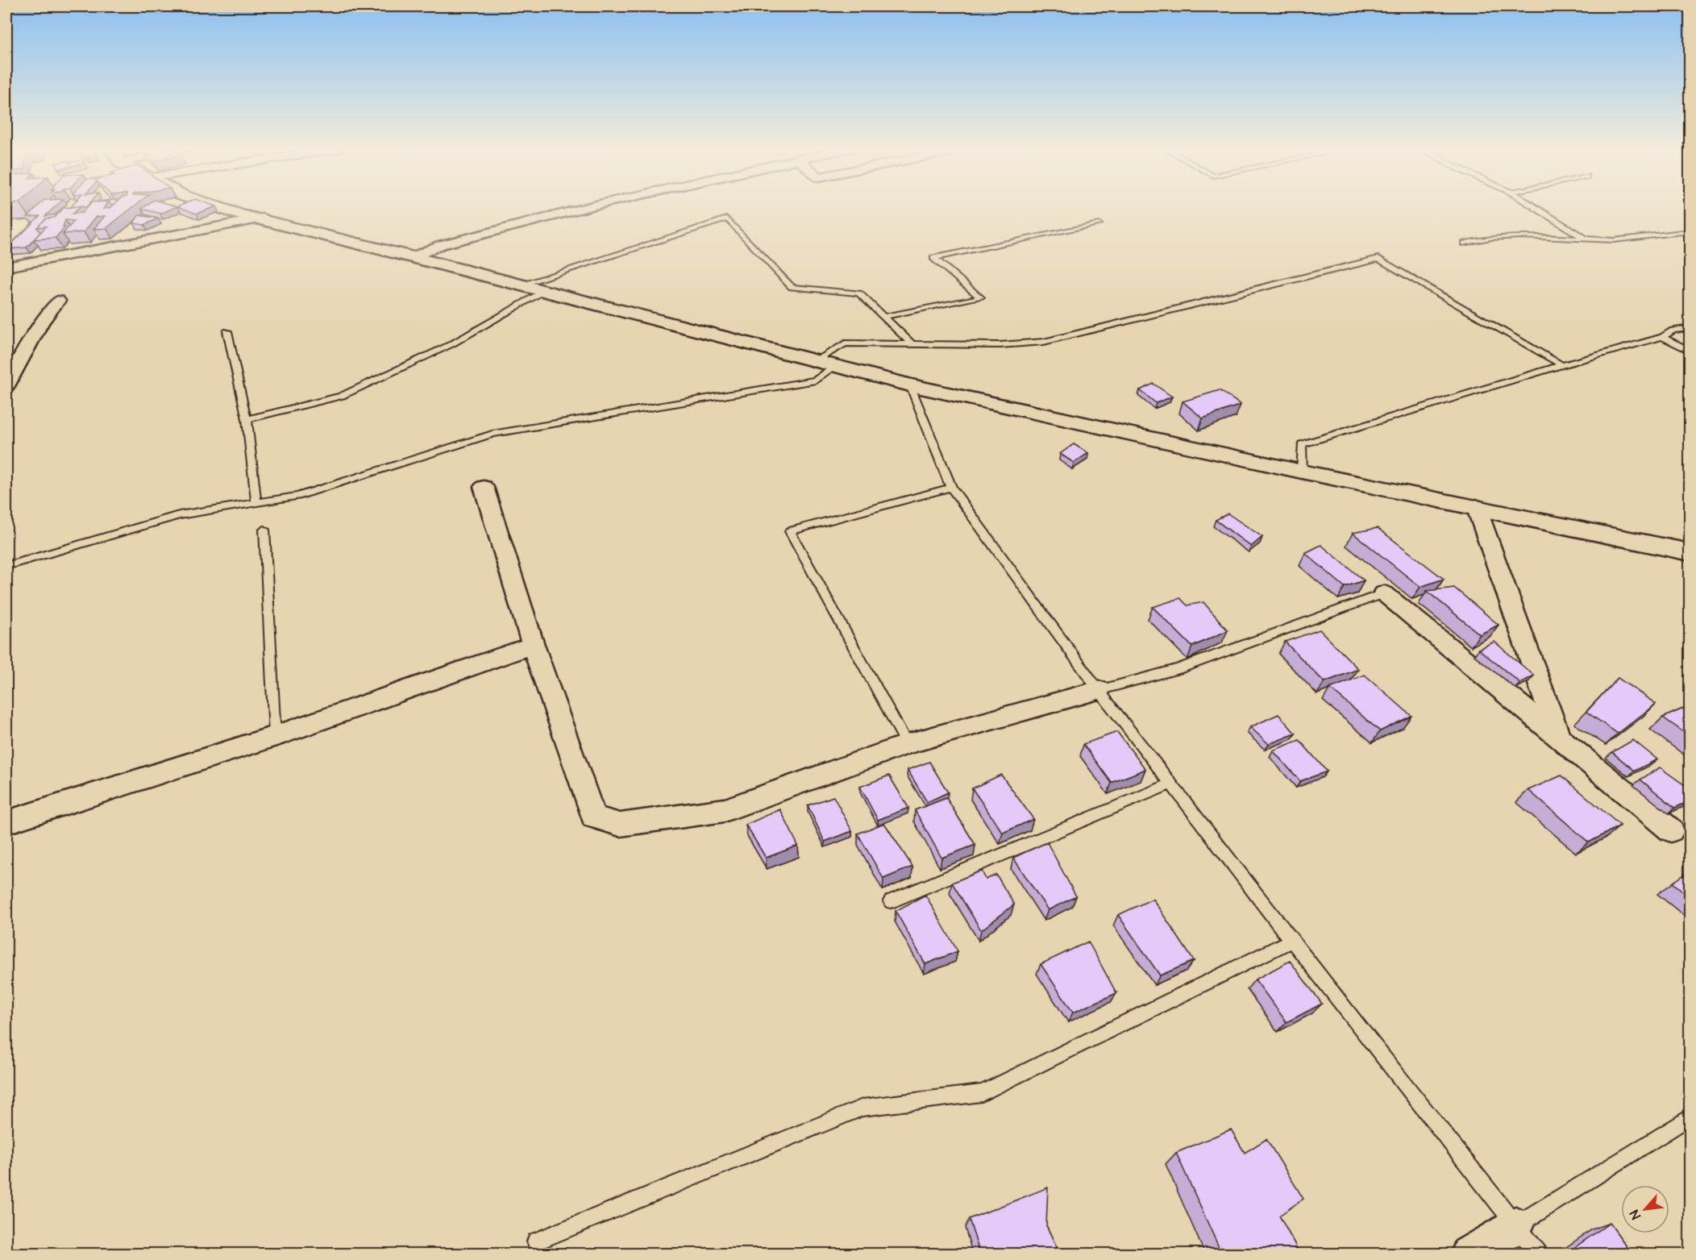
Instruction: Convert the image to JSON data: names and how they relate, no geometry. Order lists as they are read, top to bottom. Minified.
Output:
{"north":"bottom left"}
